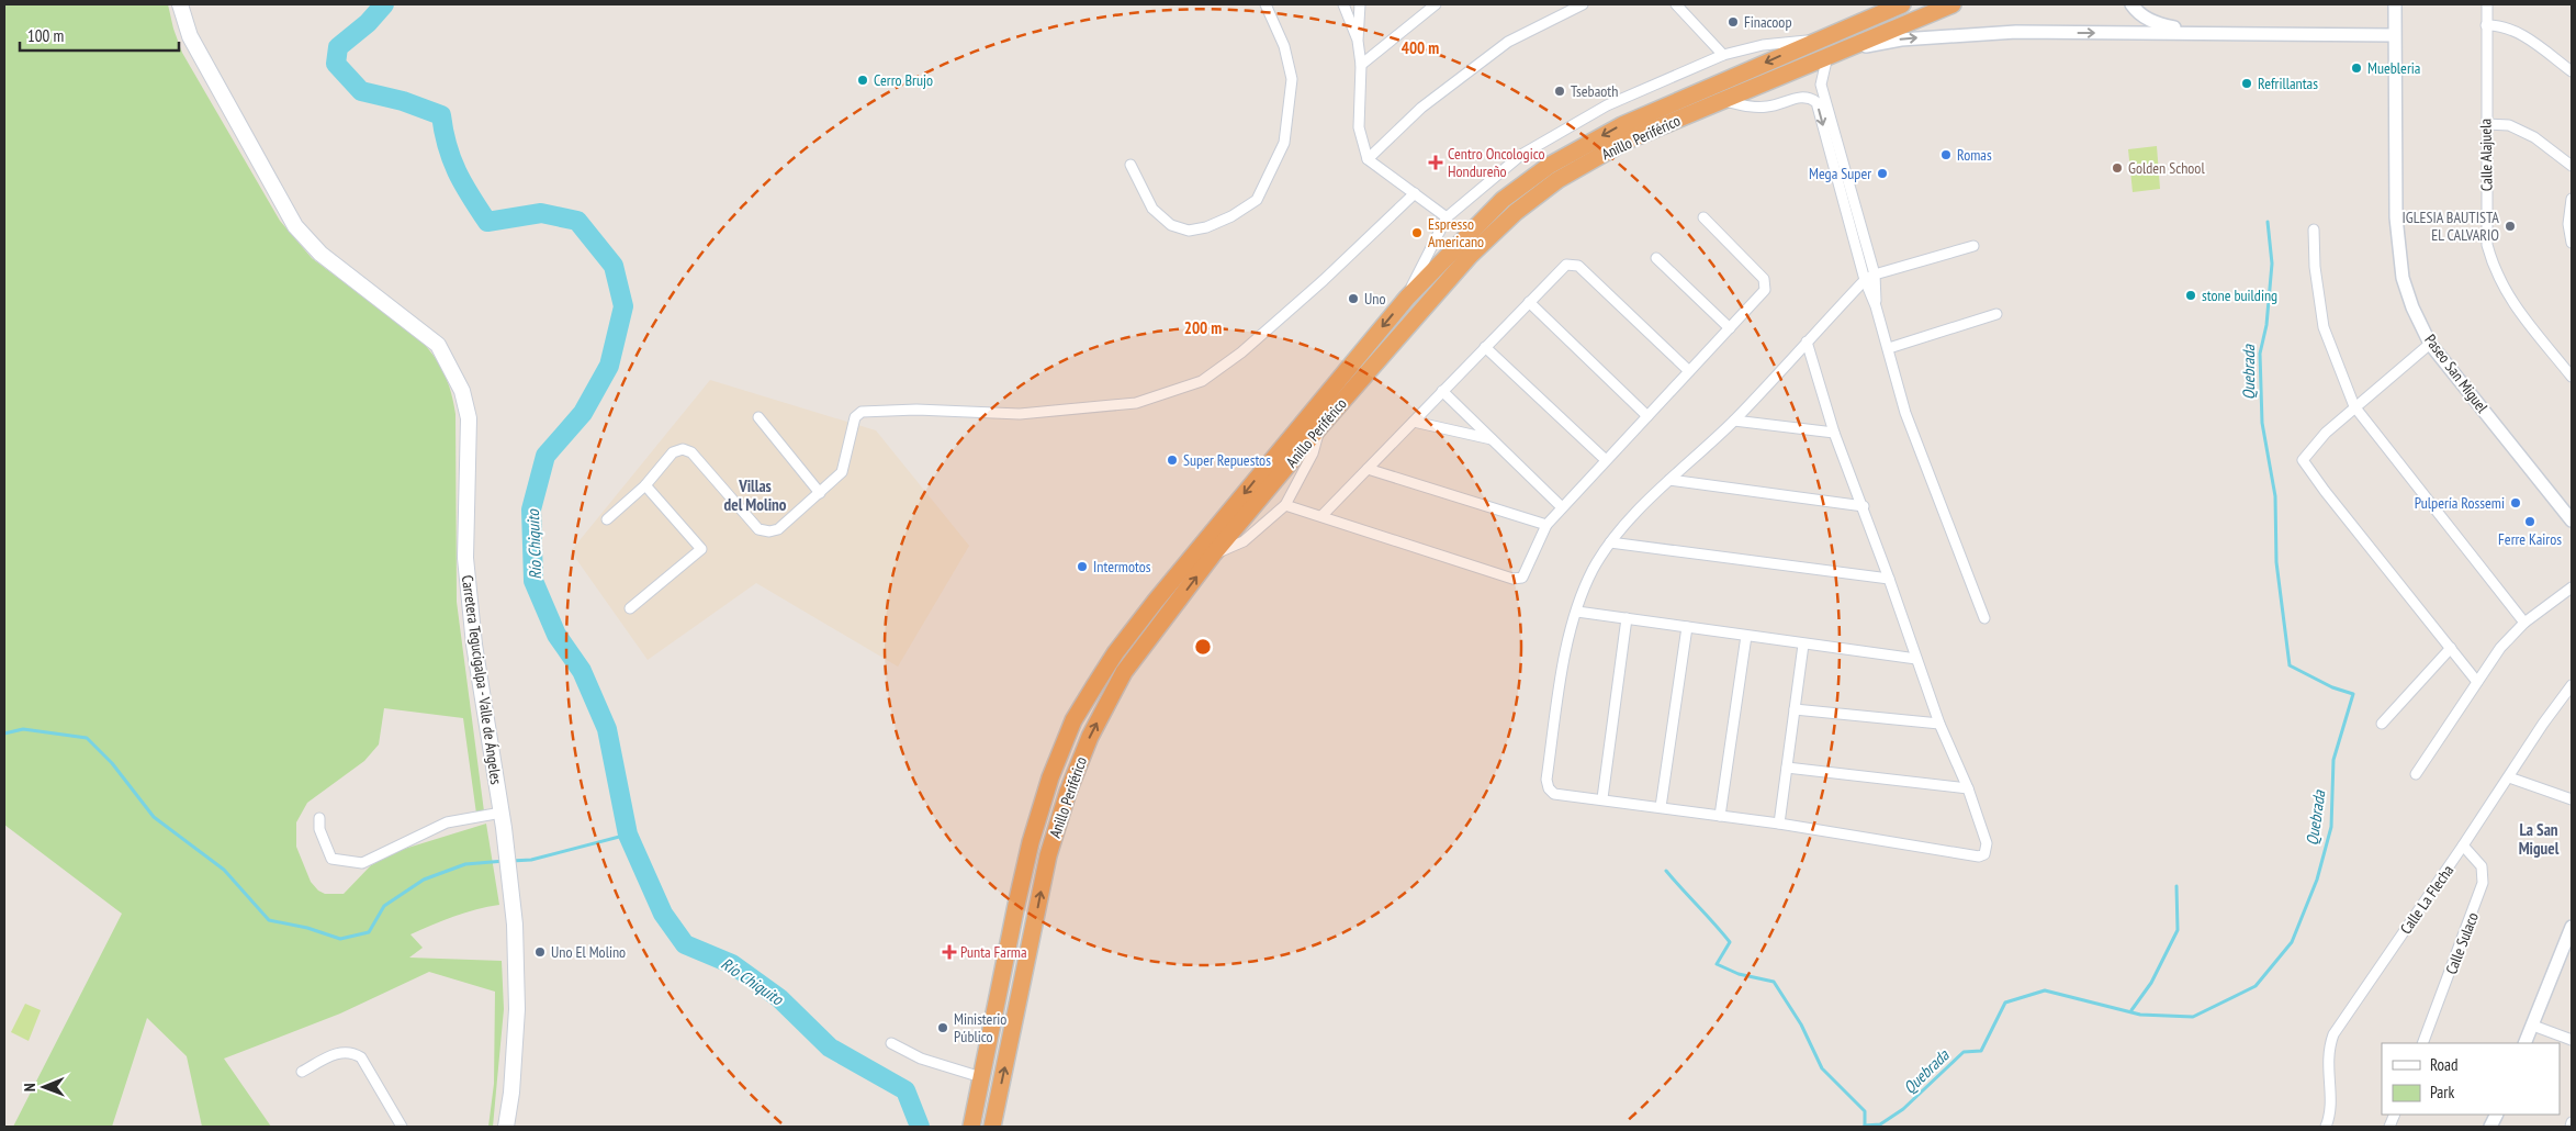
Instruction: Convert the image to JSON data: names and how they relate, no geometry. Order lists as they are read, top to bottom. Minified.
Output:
{"streets":{"highway":["Anillo Periférico"],"main road":["Carretera Tegucigalpa - Valle de Ángeles"],"street":["Calle Alajuela","Paseo San Miguel","Calle La Flecha","Calle Sulaco"]},"crossings":[["Calle La Flecha","Calle Sulaco"]],"districts":["Villas del Molino","La San Miguel"],"water":["Quebrada","Río Chiquito"],"places":{"other":["Finacoop","Muebleria","Cerro Brujo","Refrillantas","Tsebaoth","Romas","Golden School","Mega Super","IGLESIA BAUTISTA EL CALVARIO","Espresso Americano","stone building","Uno","Super Repuestos","Pulpería Rossemi","Ferre Kairos","Intermotos","Uno El Molino","Ministerio Público"],"health":["Centro Oncologico Hondureño","Punta Farma"]},"legend":["Road","Park"],"scale_bar":"100 m","north":"left","rings":["400 m","200 m"]}
